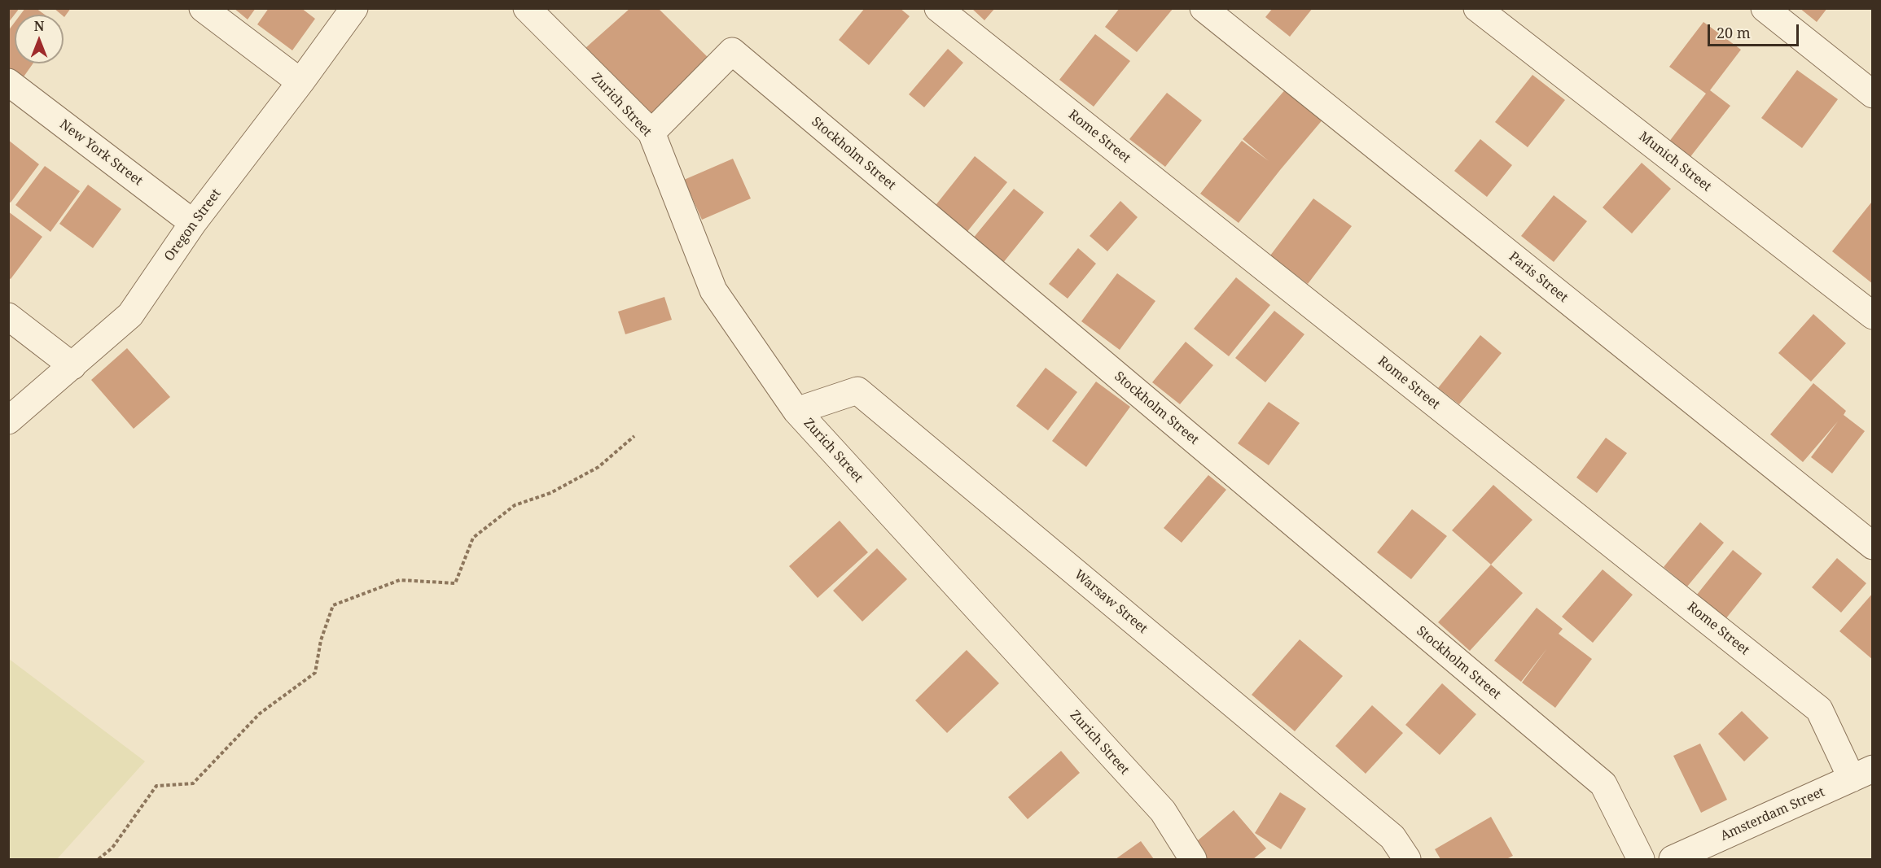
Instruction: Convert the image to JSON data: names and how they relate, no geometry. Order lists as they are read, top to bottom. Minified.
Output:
{"streets":{"street":["Zurich Street","Rome Street","New York Street","Stockholm Street","Munich Street","Oregon Street","Paris Street","Warsaw Street","Amsterdam Street"]},"crossings":[["Zurich Street","Stockholm Street"],["Zurich Street","Warsaw Street"],["Rome Street","Amsterdam Street"],["New York Street","Oregon Street"]],"scale_bar":"20 m","north":"top"}
